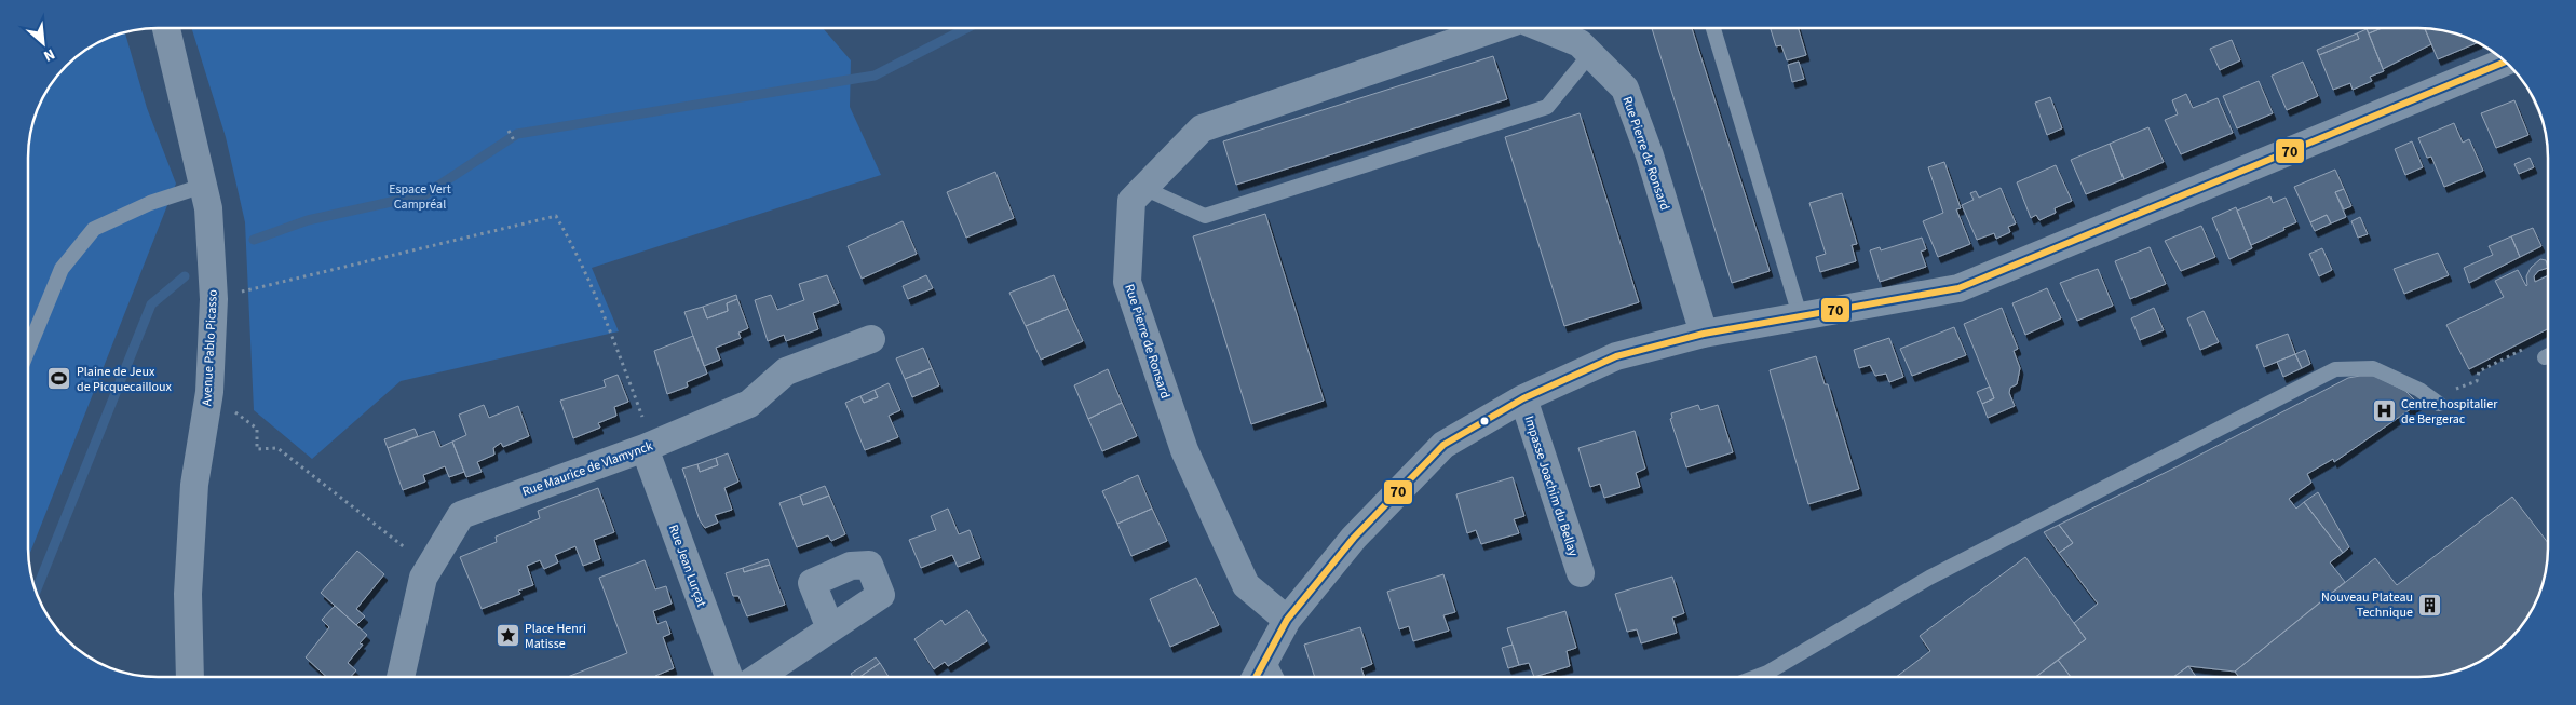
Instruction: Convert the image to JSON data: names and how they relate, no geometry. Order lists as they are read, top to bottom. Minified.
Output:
{"streets":{"street":["Rue Pierre de Ronsard","Avenue Pablo Picasso","Rue Maurice de Vlamynck","Impasse Joachim du Bellay","Rue Jean Lurçat"]},"crossings":[["Rue Maurice de Vlamynck","Rue Jean Lurçat"]],"parks":["Espace Vert Campréal"],"places":{"sports":["Plaine de Jeux de Picquecailloux"],"hospital":["Centre hospitalier de Bergerac"],"building":["Nouveau Plateau Technique"],"place":["Place Henri Matisse"]},"lines":["transit line 70"],"north":"bottom right"}
